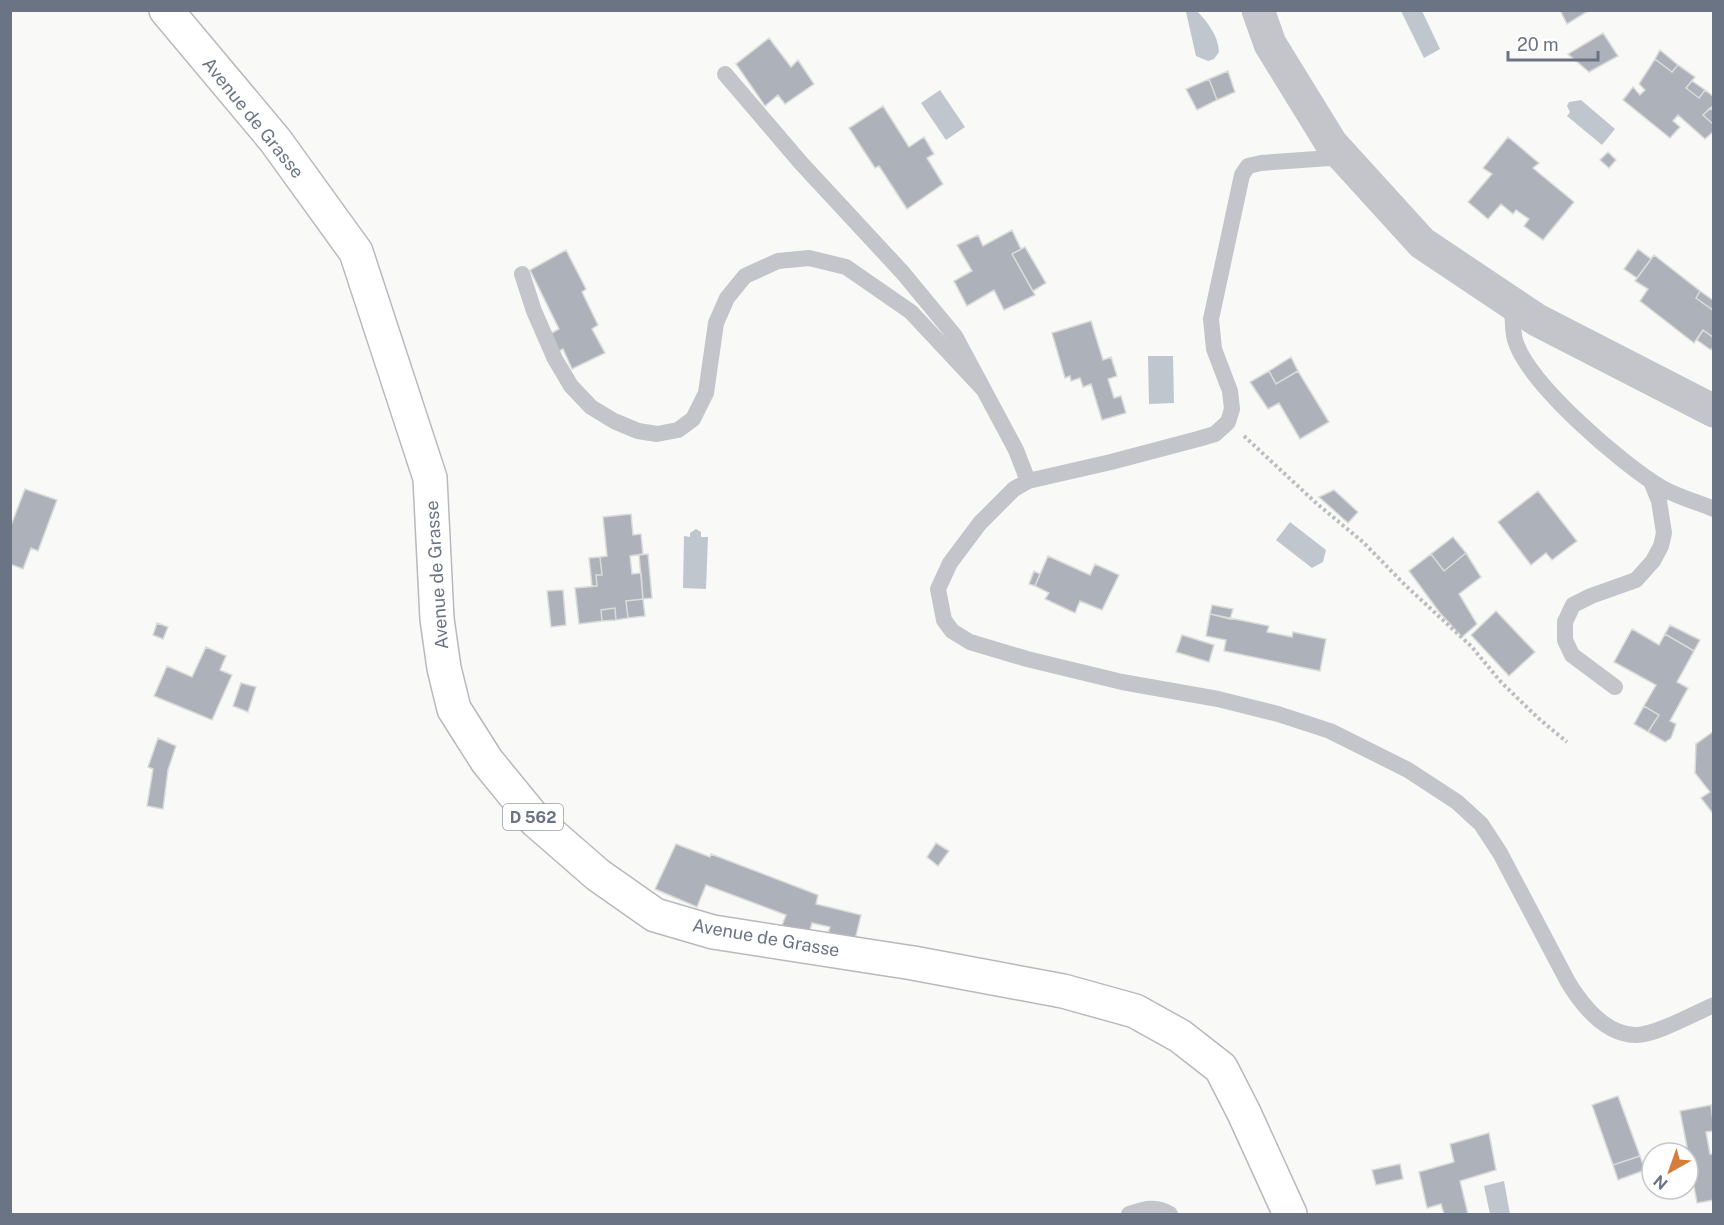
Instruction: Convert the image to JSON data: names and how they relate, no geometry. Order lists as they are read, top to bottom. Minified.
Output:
{"streets":{"main road":["Avenue de Grasse","D 562"]},"scale_bar":"20 m","north":"bottom left"}
